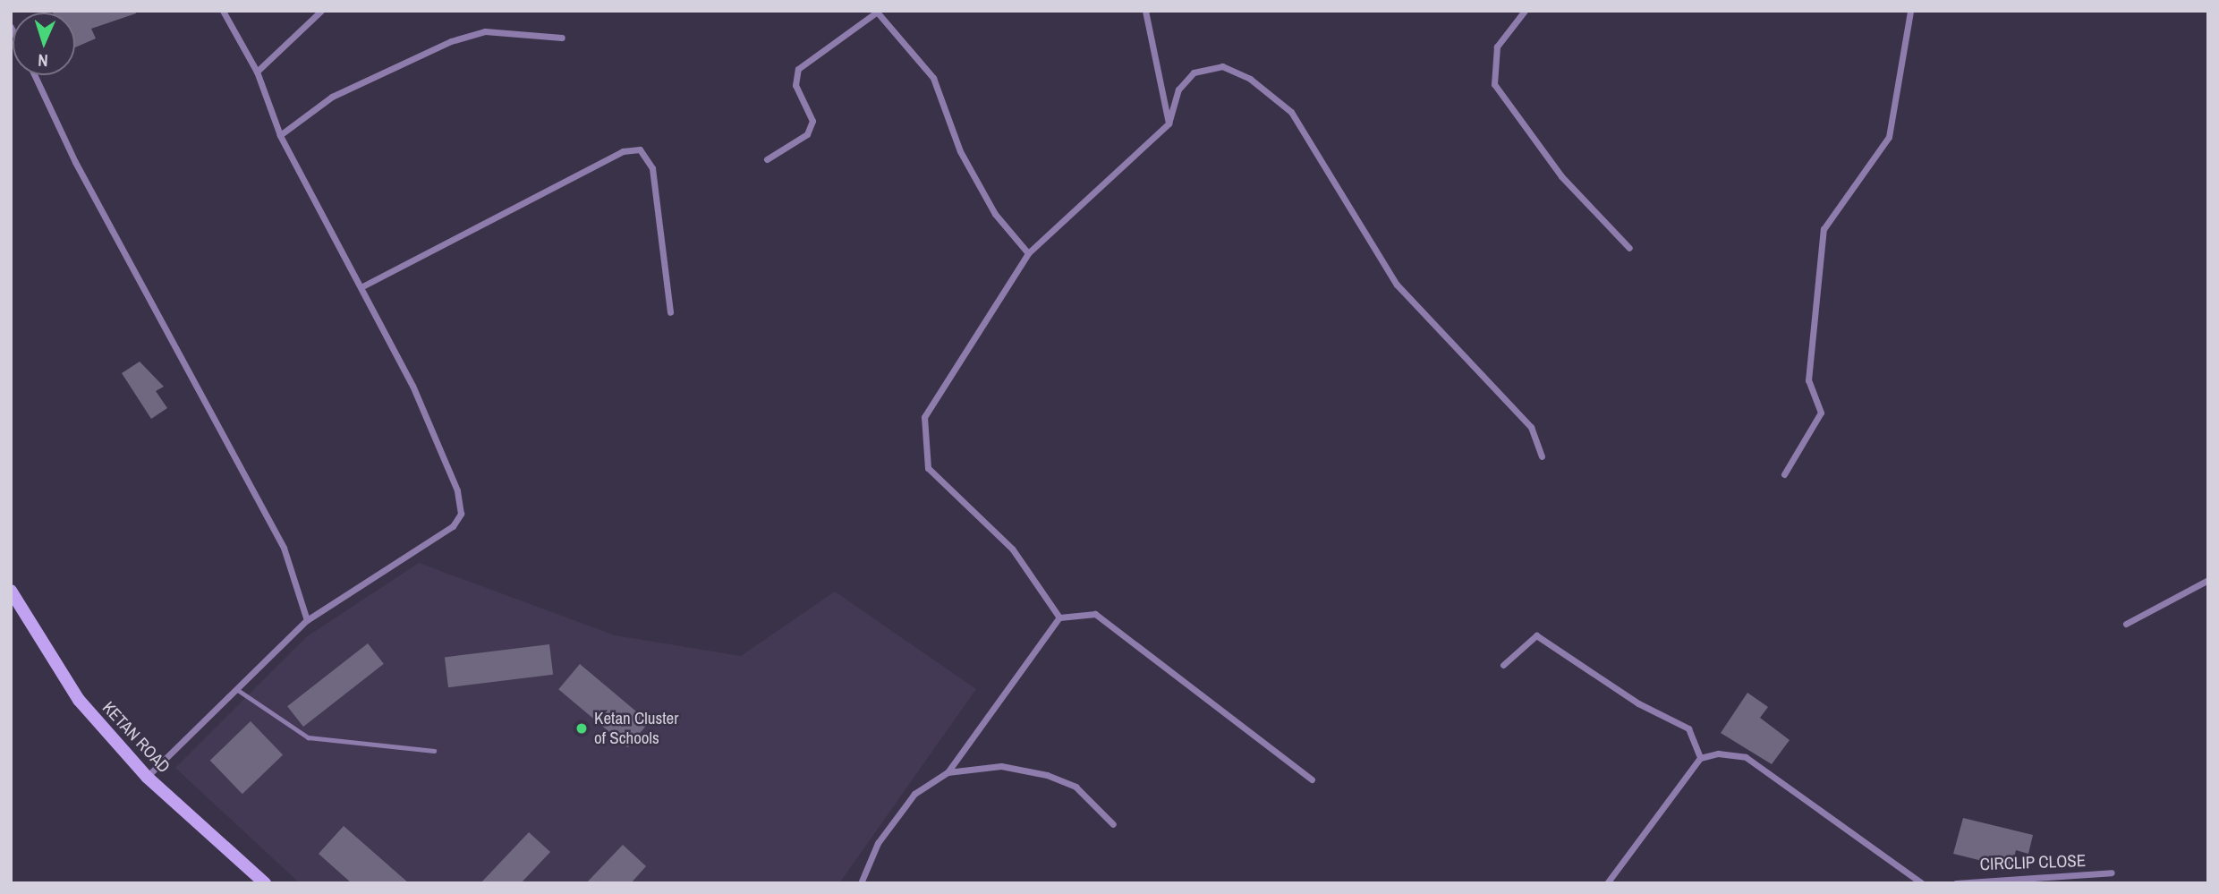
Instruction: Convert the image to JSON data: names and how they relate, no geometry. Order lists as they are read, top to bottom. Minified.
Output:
{"streets":{"street":["KETAN ROAD","CIRCLIP CLOSE"]},"places":["Ketan Cluster of Schools"],"north":"bottom"}
